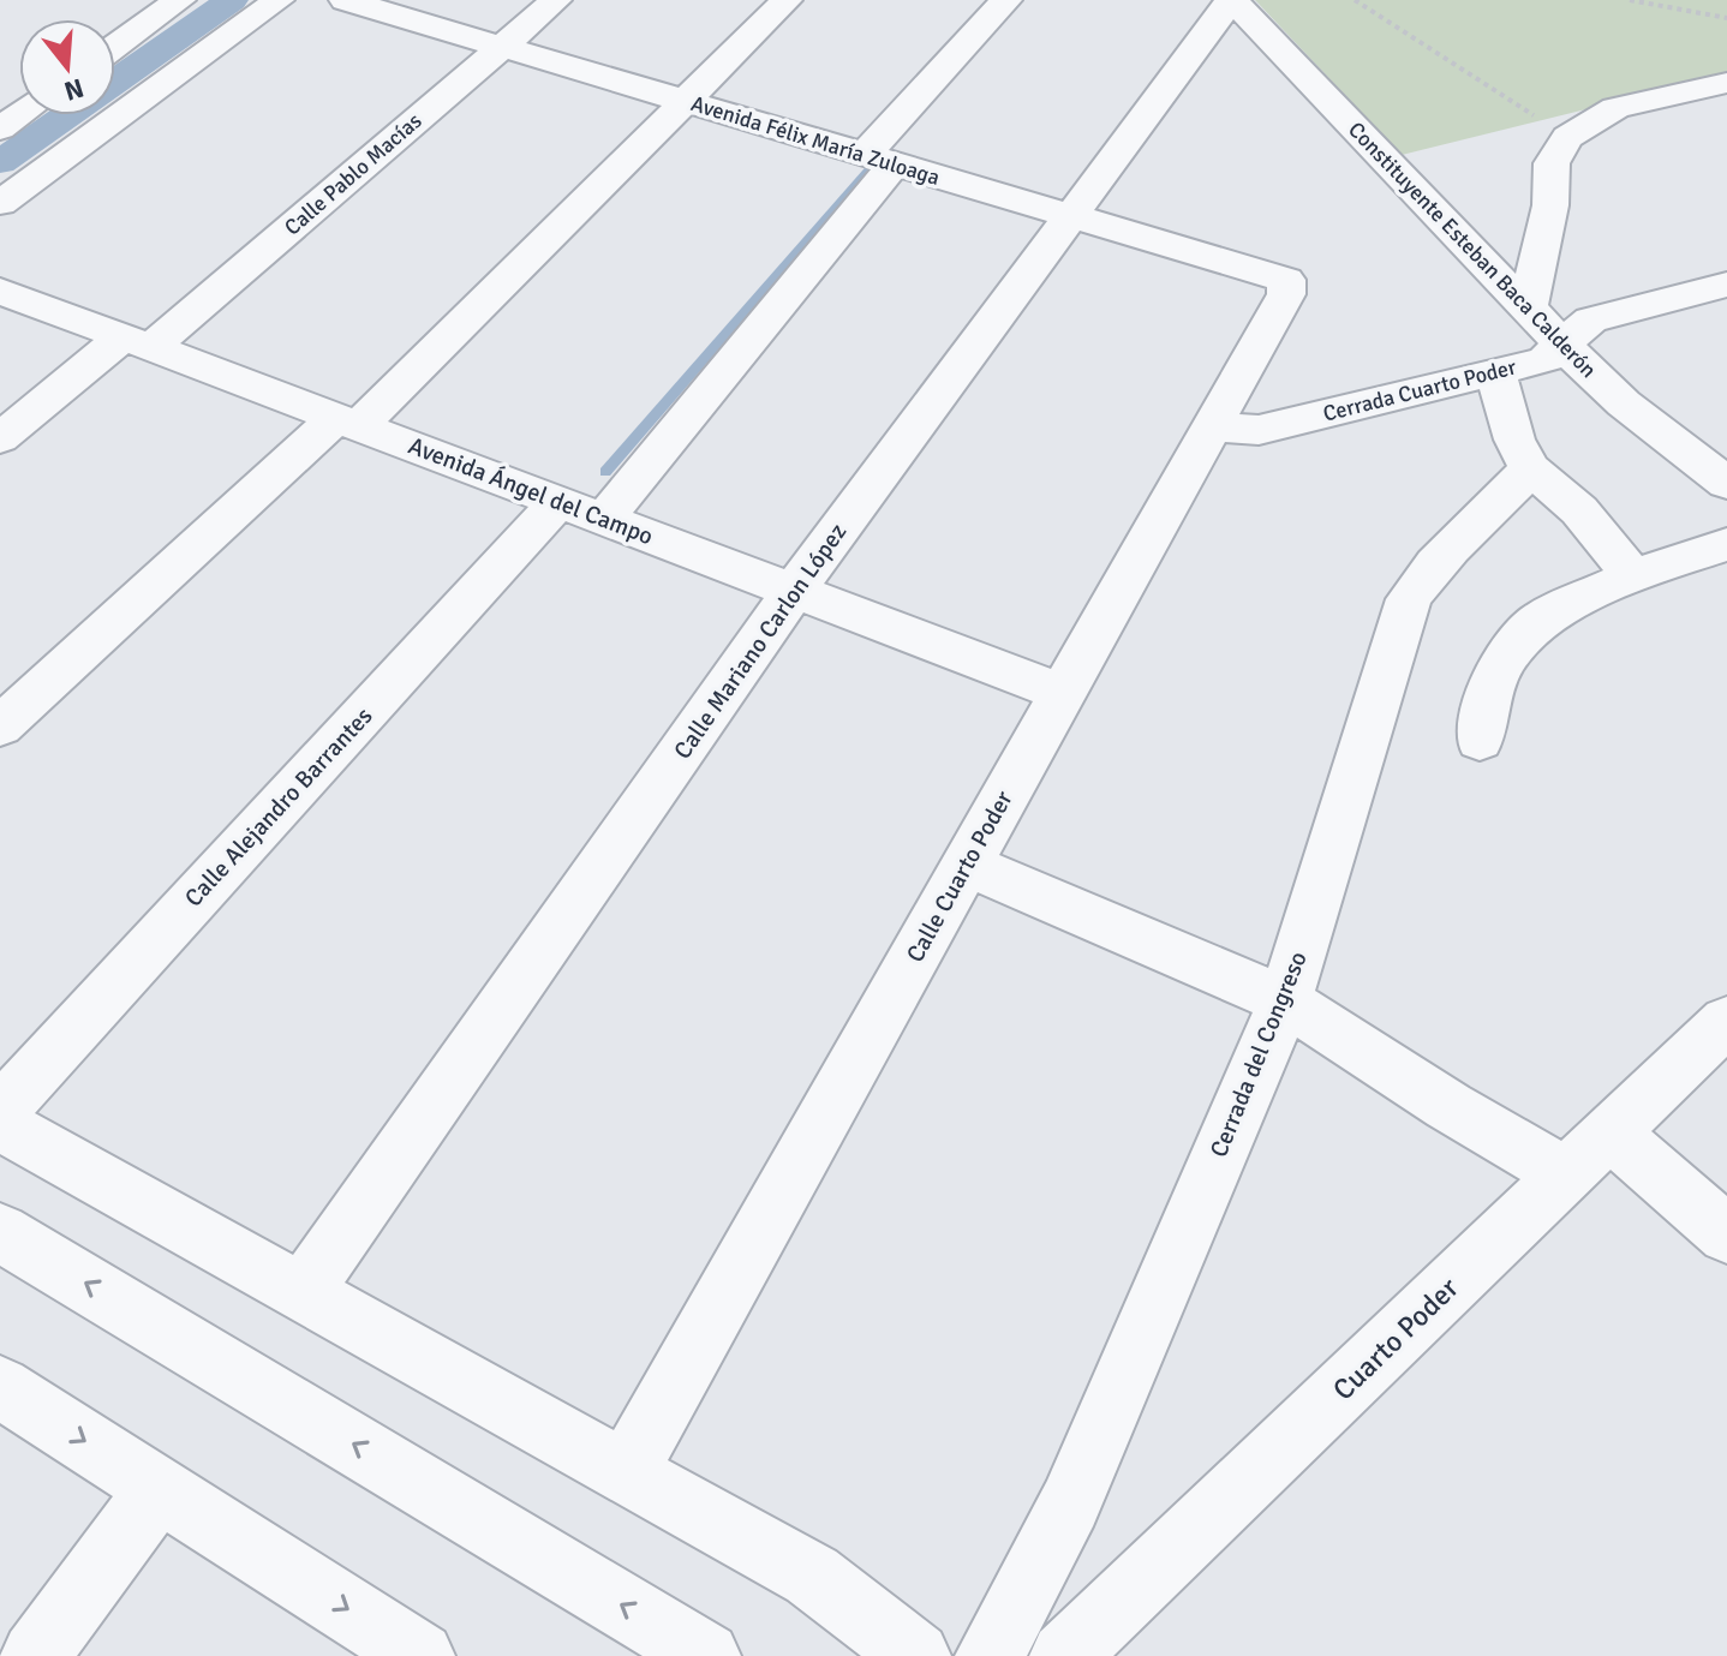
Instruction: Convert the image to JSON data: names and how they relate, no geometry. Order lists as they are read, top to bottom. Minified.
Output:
{"streets":{"street":["Avenida Félix María Zuloaga","Calle Pablo Macías","Constituyente Esteban Baca Calderón","Cerrada Cuarto Poder","Avenida Ángel del Campo","Calle Mariano Carlon López","Calle Alejandro Barrantes","Calle Cuarto Poder","Cerrada del Congreso","Cuarto Poder"]},"crossings":[["Avenida Félix María Zuloaga","Calle Pablo Macías"],["Avenida Félix María Zuloaga","Calle Mariano Carlon López"],["Avenida Félix María Zuloaga","Calle Alejandro Barrantes"],["Avenida Félix María Zuloaga","Calle Cuarto Poder"],["Calle Pablo Macías","Avenida Ángel del Campo"],["Constituyente Esteban Baca Calderón","Cerrada Cuarto Poder"],["Constituyente Esteban Baca Calderón","Calle Mariano Carlon López"],["Cerrada Cuarto Poder","Calle Cuarto Poder"],["Avenida Ángel del Campo","Calle Mariano Carlon López"],["Avenida Ángel del Campo","Calle Alejandro Barrantes"],["Avenida Ángel del Campo","Calle Cuarto Poder"]],"north":"bottom"}
